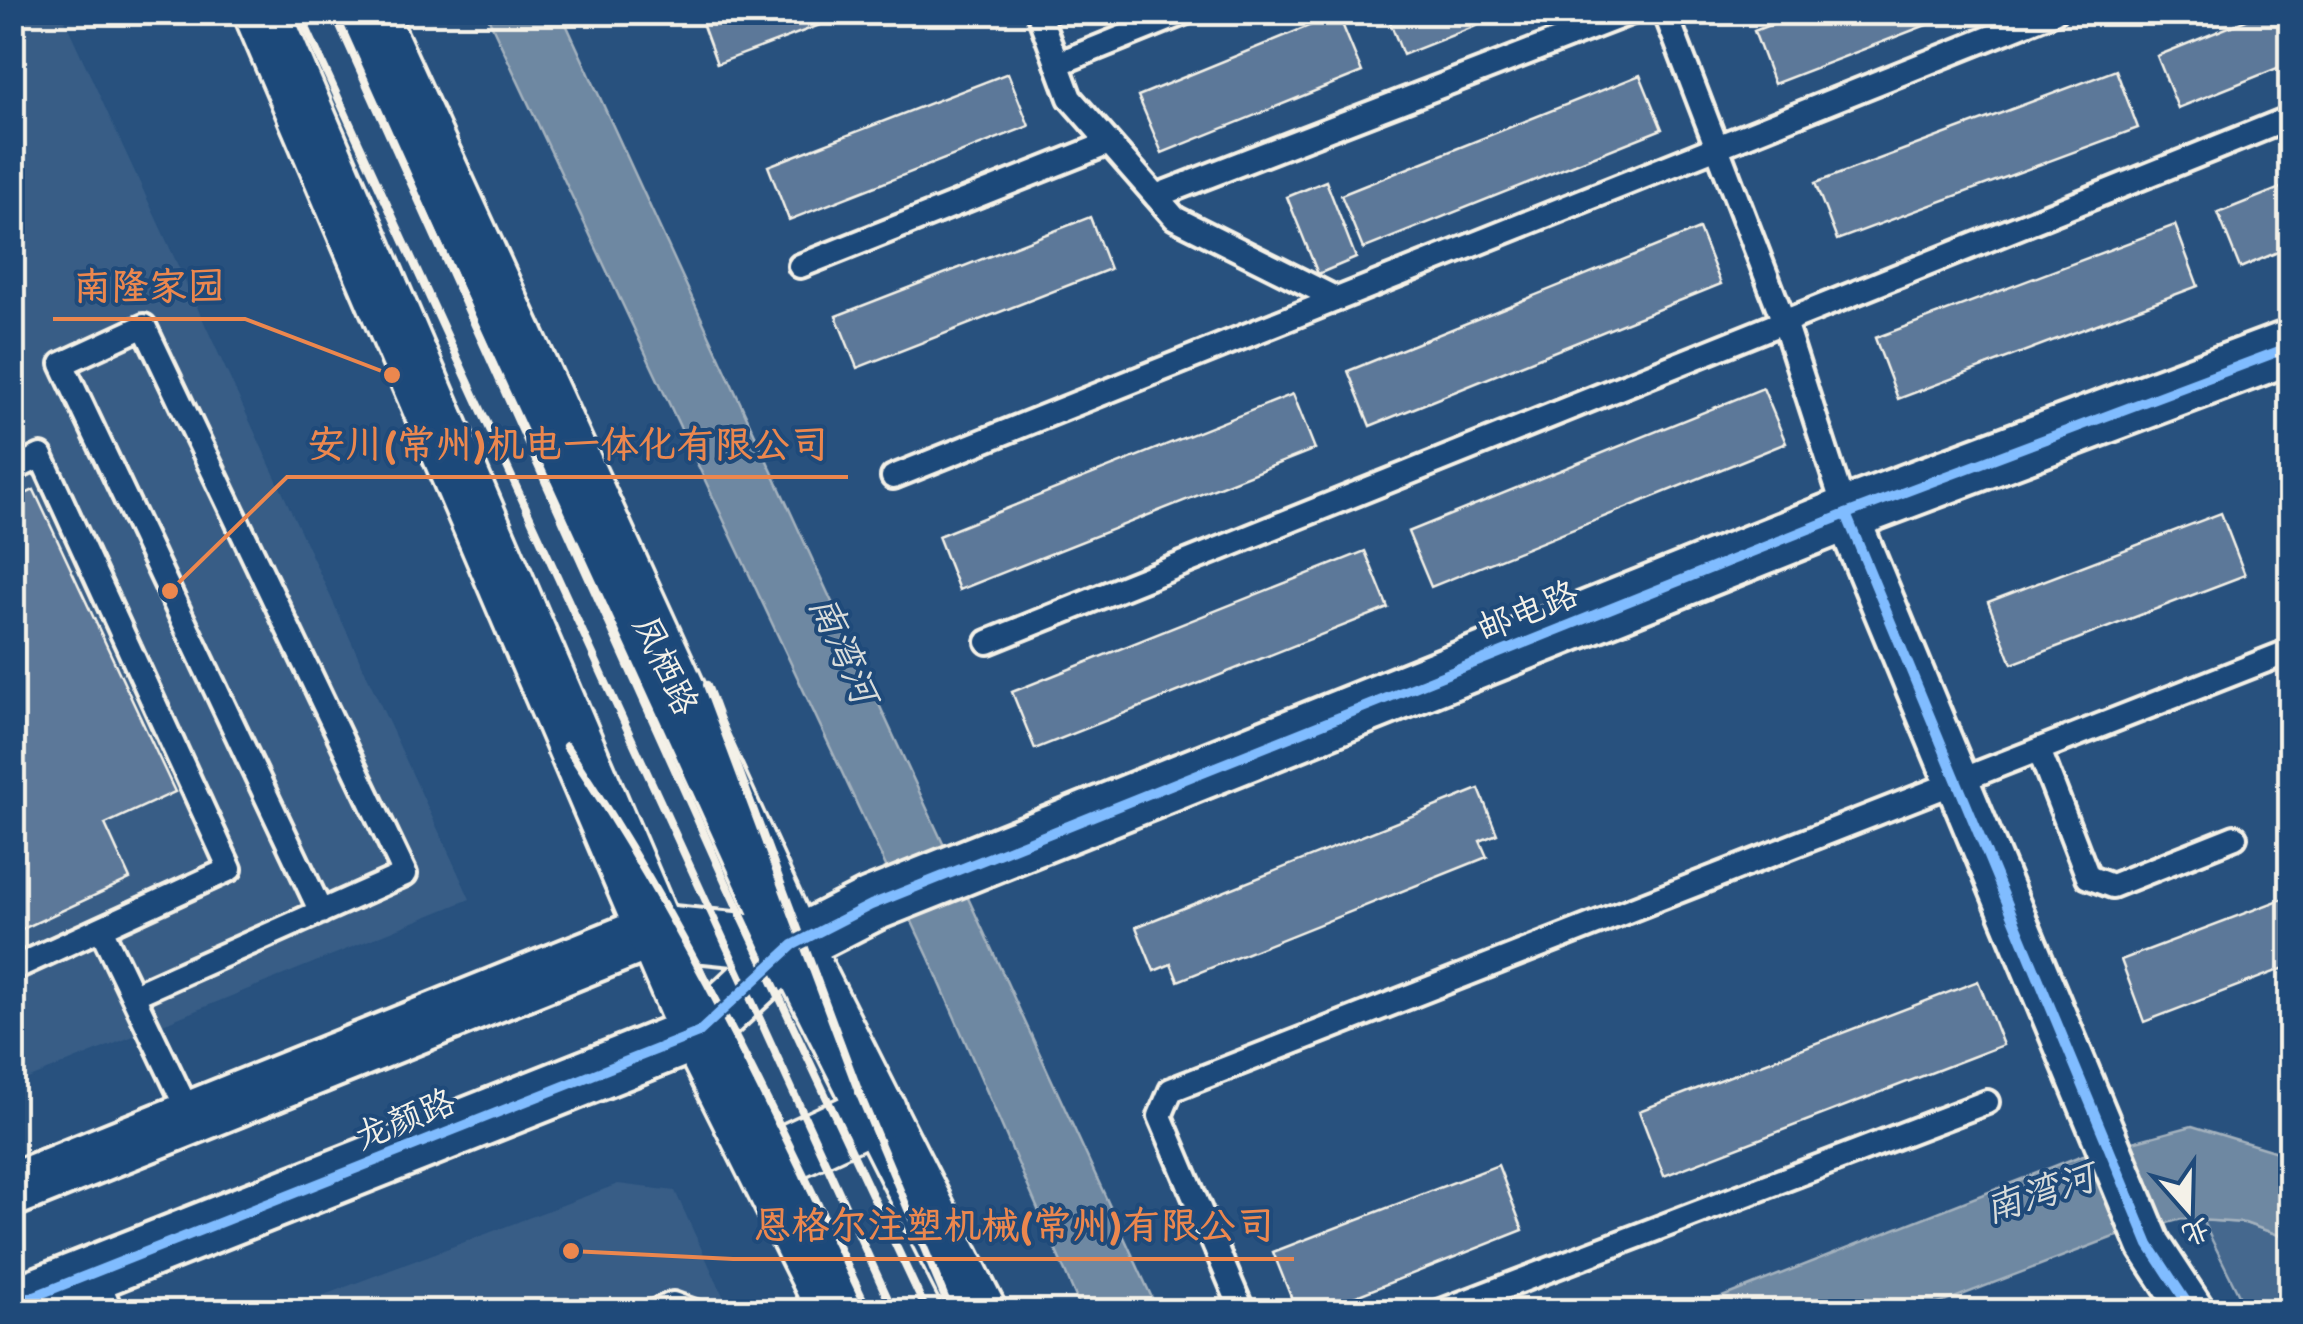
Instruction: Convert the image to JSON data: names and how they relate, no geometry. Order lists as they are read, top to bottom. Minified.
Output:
{"streets":{"main road":["凤栖路"],"street":["邮电路","龙颜路"]},"crossings":[["邮电路","凤栖路"],["邮电路","龙颜路"],["凤栖路","龙颜路"]],"water":["南湾河"],"places":["南隆家园","安川(常州)机电一体化有限公司","恩格尔注塑机械(常州)有限公司"],"north":"bottom"}
